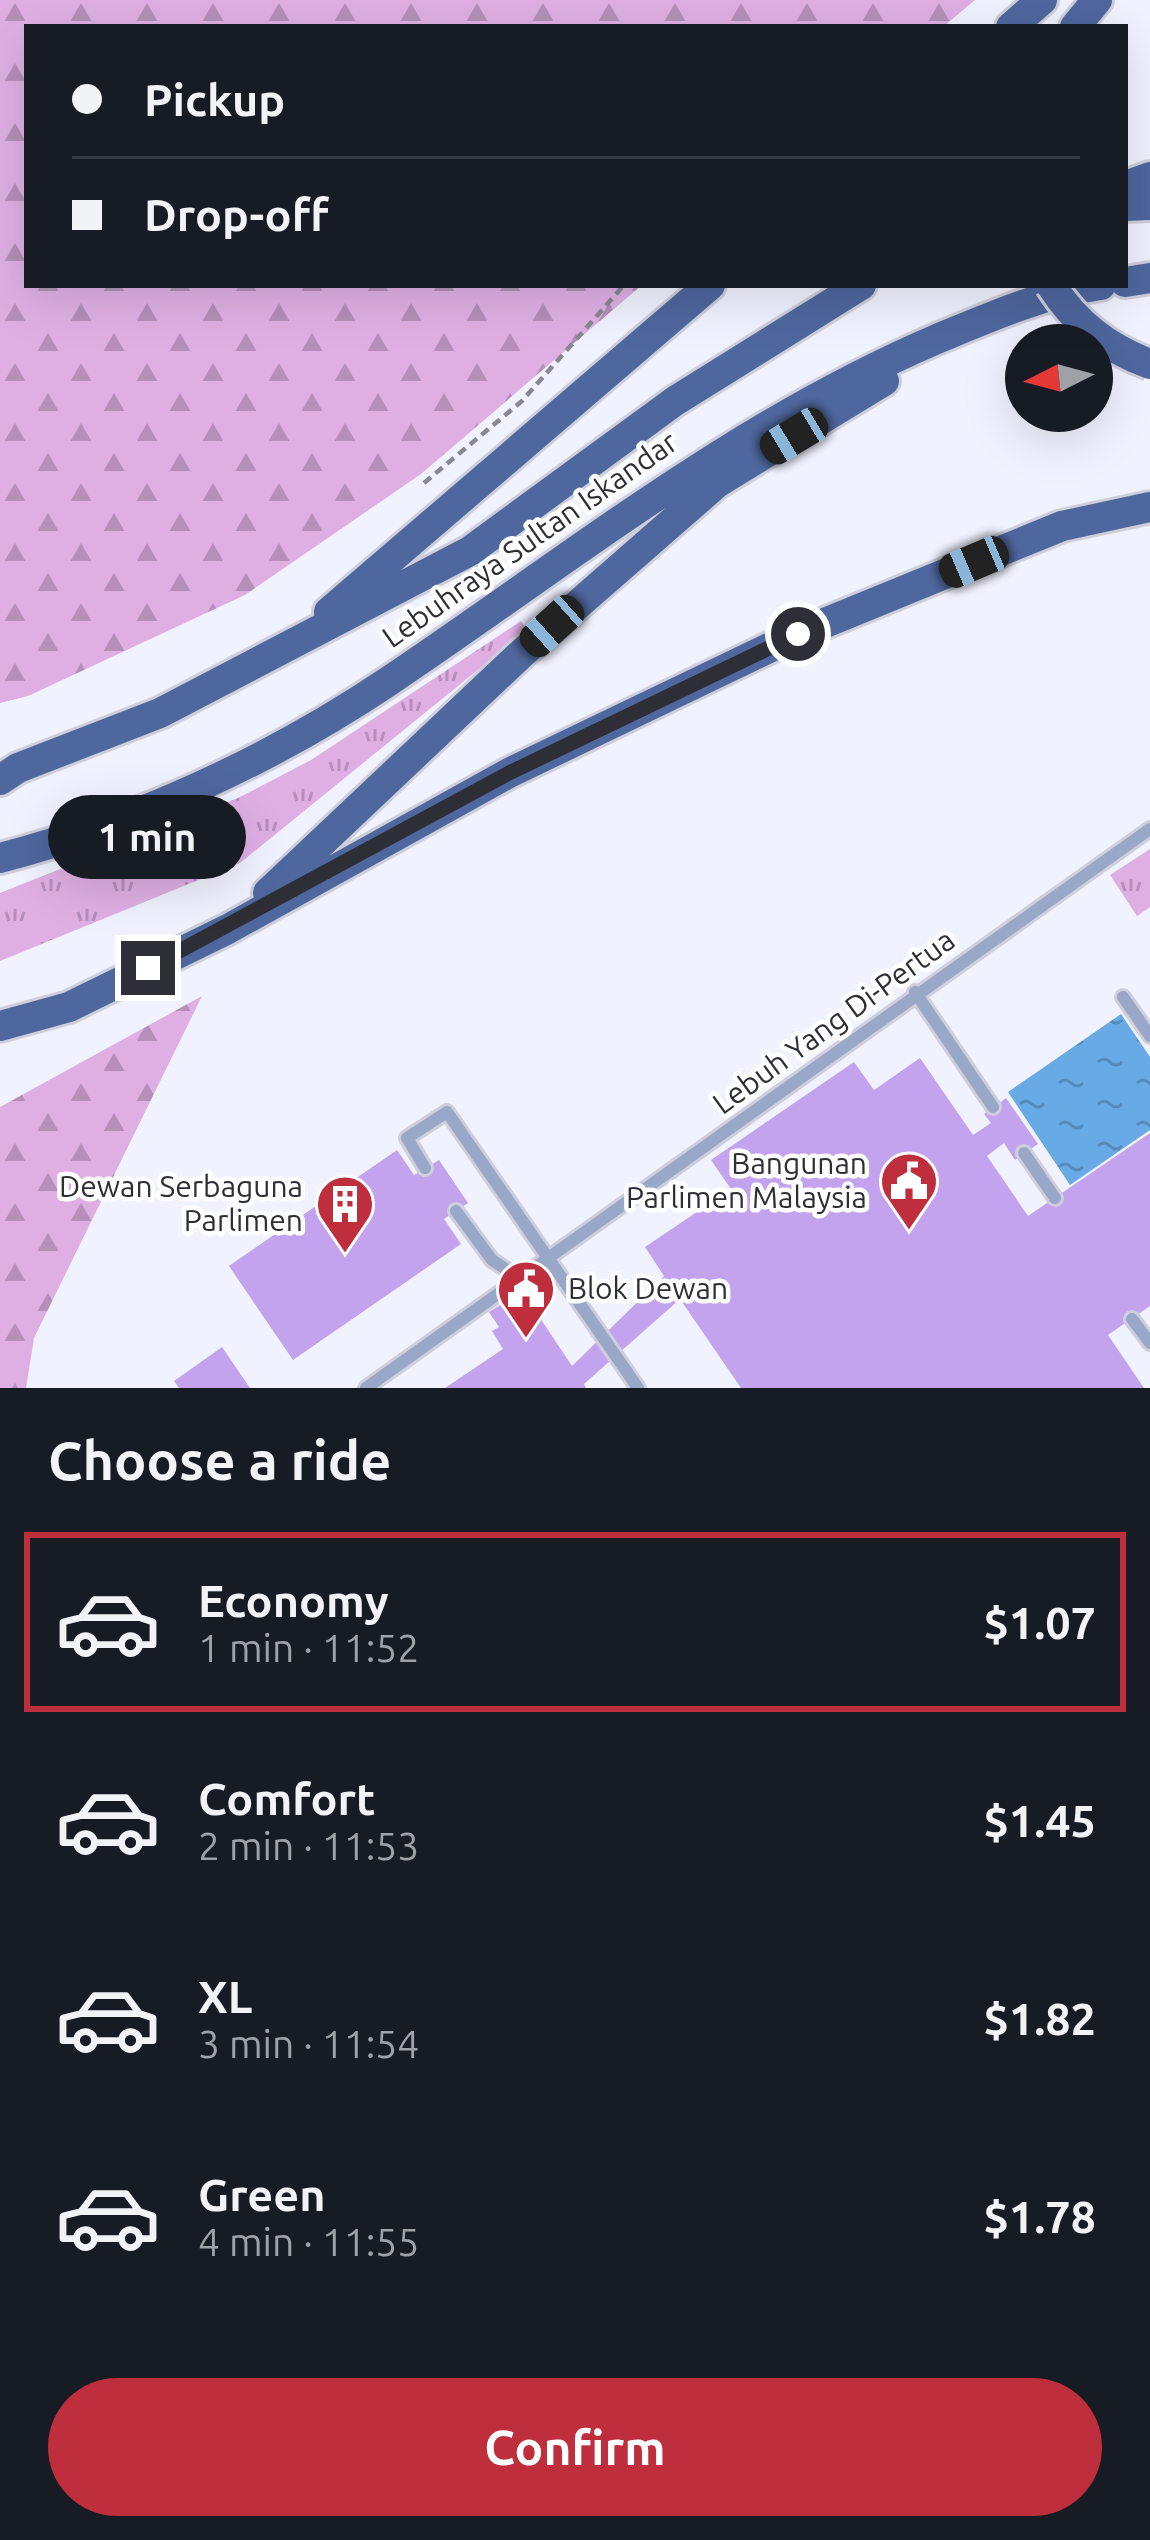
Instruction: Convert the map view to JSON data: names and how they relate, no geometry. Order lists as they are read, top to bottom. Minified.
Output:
{"streets":{"main road":["Lebuhraya Sultan Iskandar"],"lane":["Lebuh Yang Di-Pertua"]},"places":{"public building":["Bangunan Parlimen Malaysia","Blok Dewan"],"building":["Dewan Serbaguna Parlimen"]},"north":"left","page":{"banner":["Pickup","Drop-off"],"bubble":"1 min","heading":"Choose a ride","list":[{"name":"Economy","note":"1 min · 11:52","value":"$1.07"},{"name":"Comfort","note":"2 min · 11:53","value":"$1.45"},{"name":"XL","note":"3 min · 11:54","value":"$1.82"},{"name":"Green","note":"4 min · 11:55","value":"$1.78"}],"buttons":"Confirm"}}
